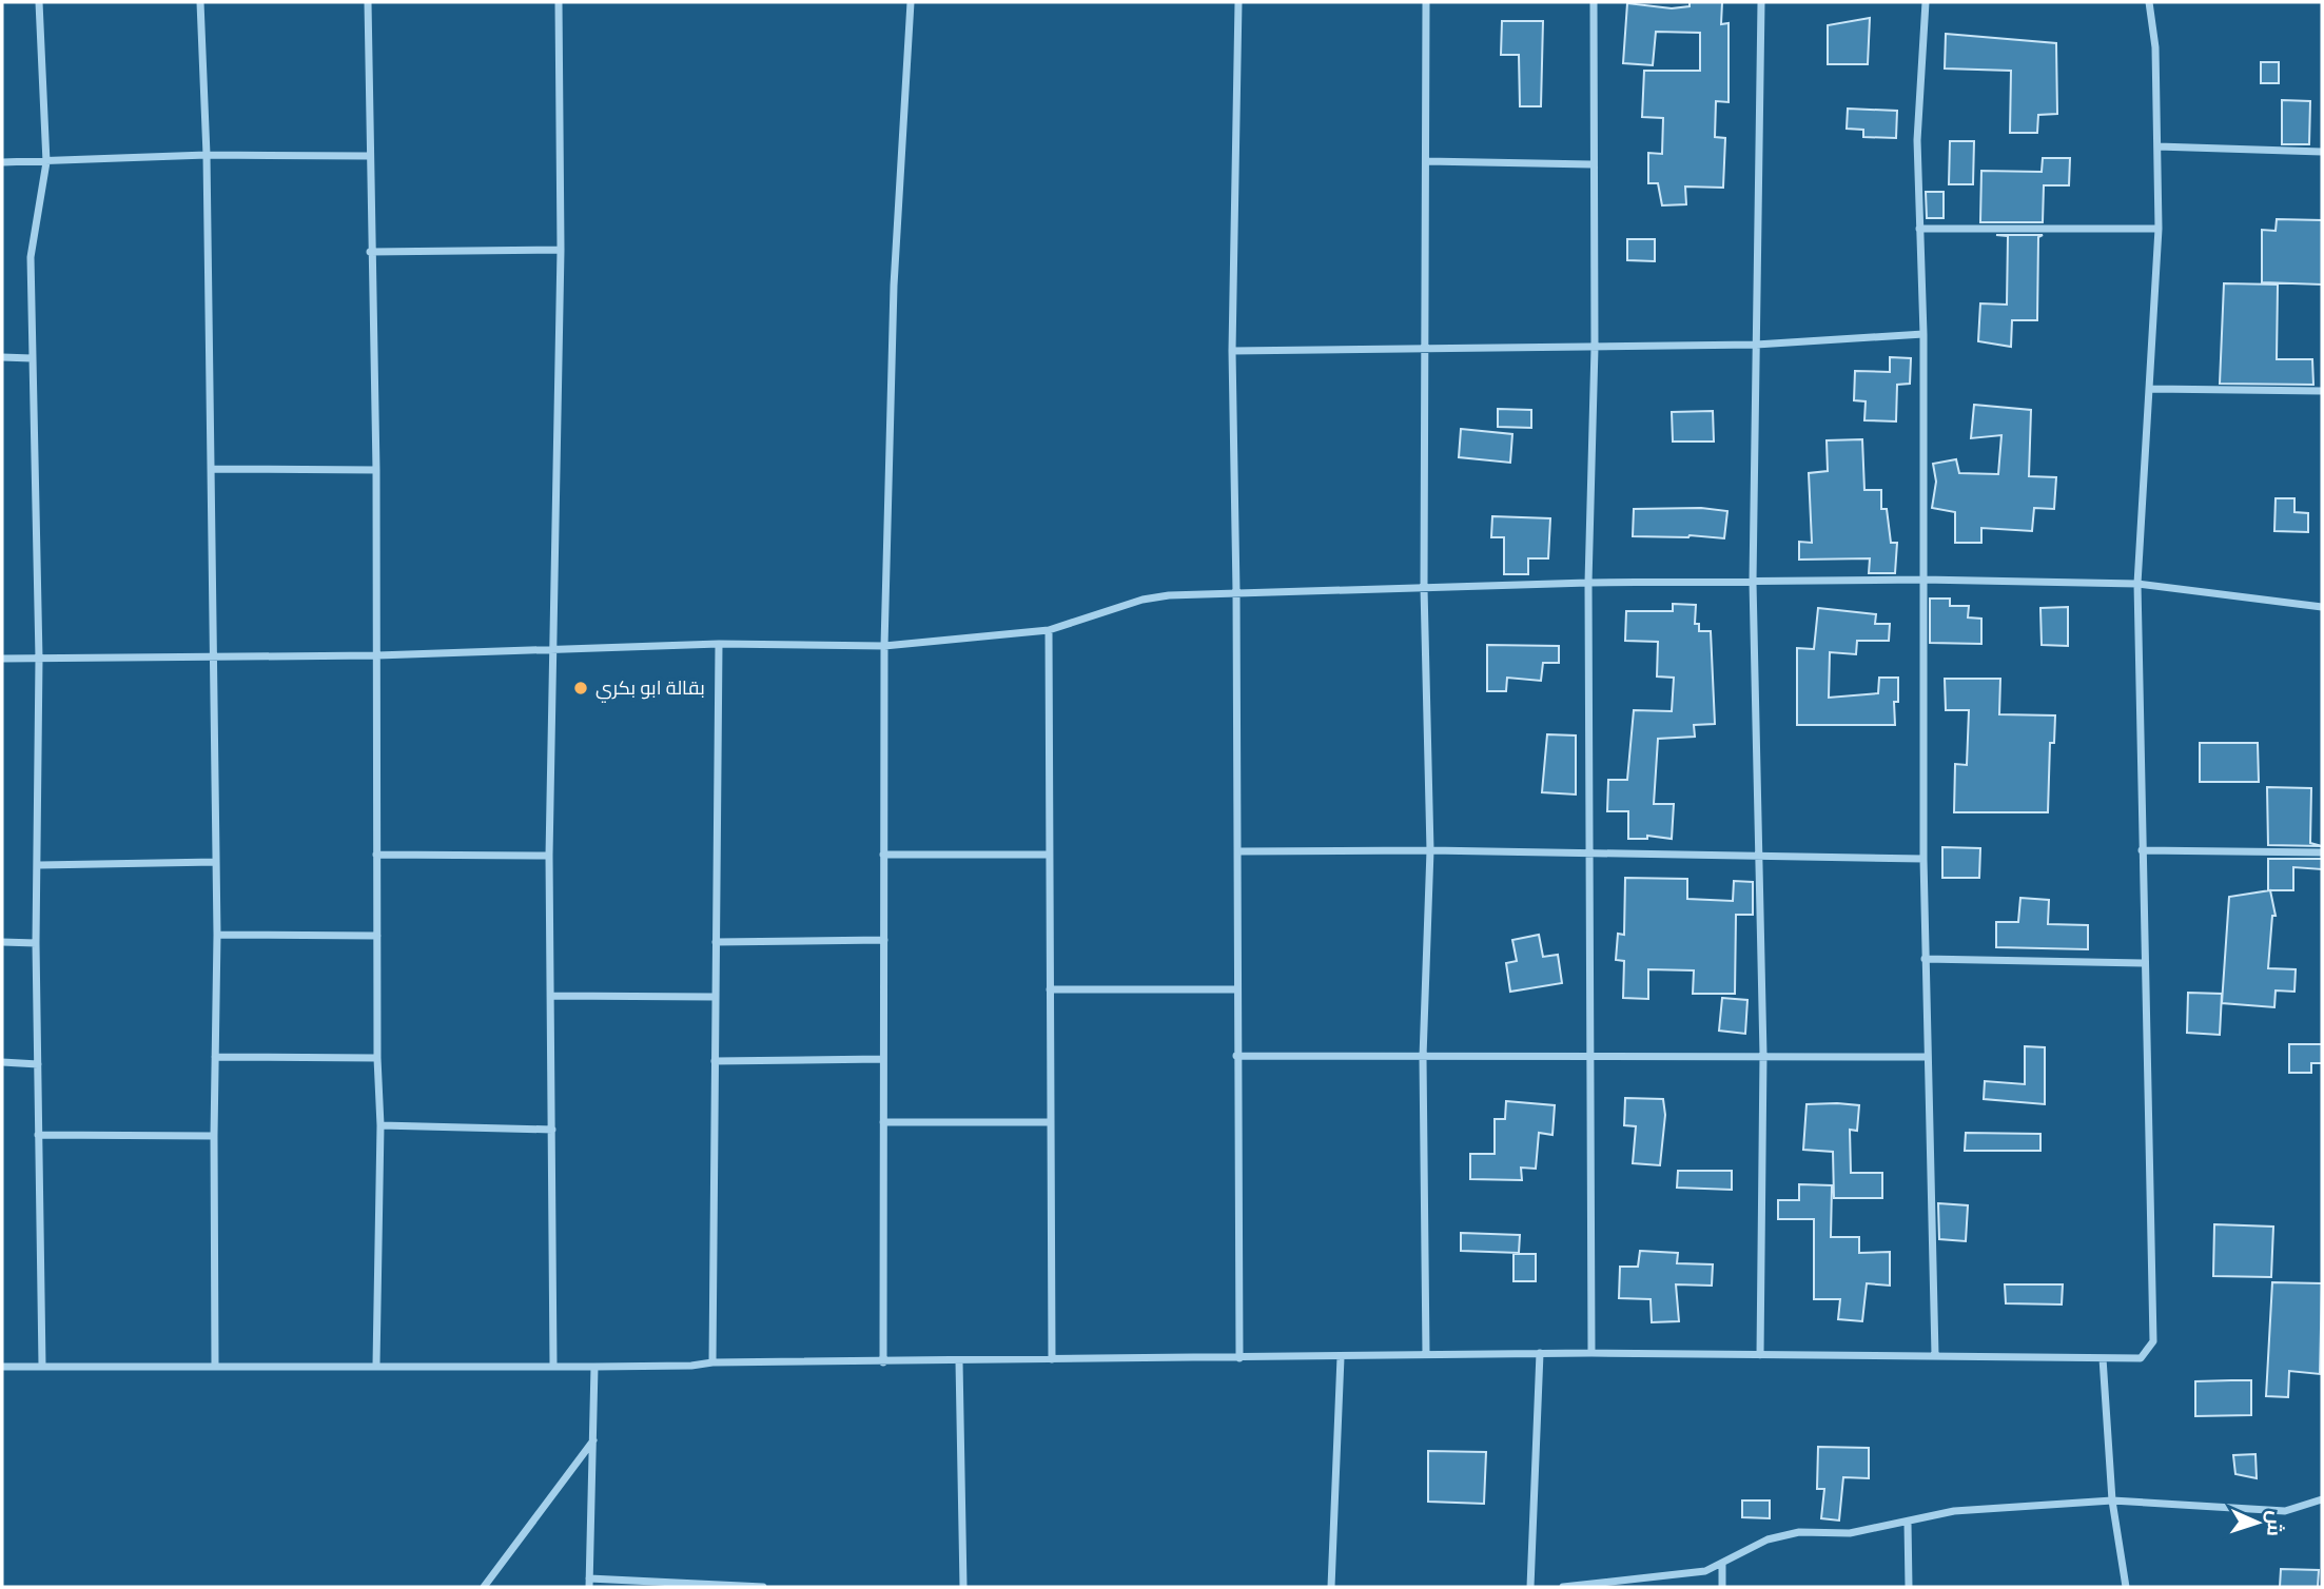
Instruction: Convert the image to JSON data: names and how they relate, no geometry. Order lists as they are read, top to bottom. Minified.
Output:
{"places":["بقالة ابو بكري"],"north":"right"}
